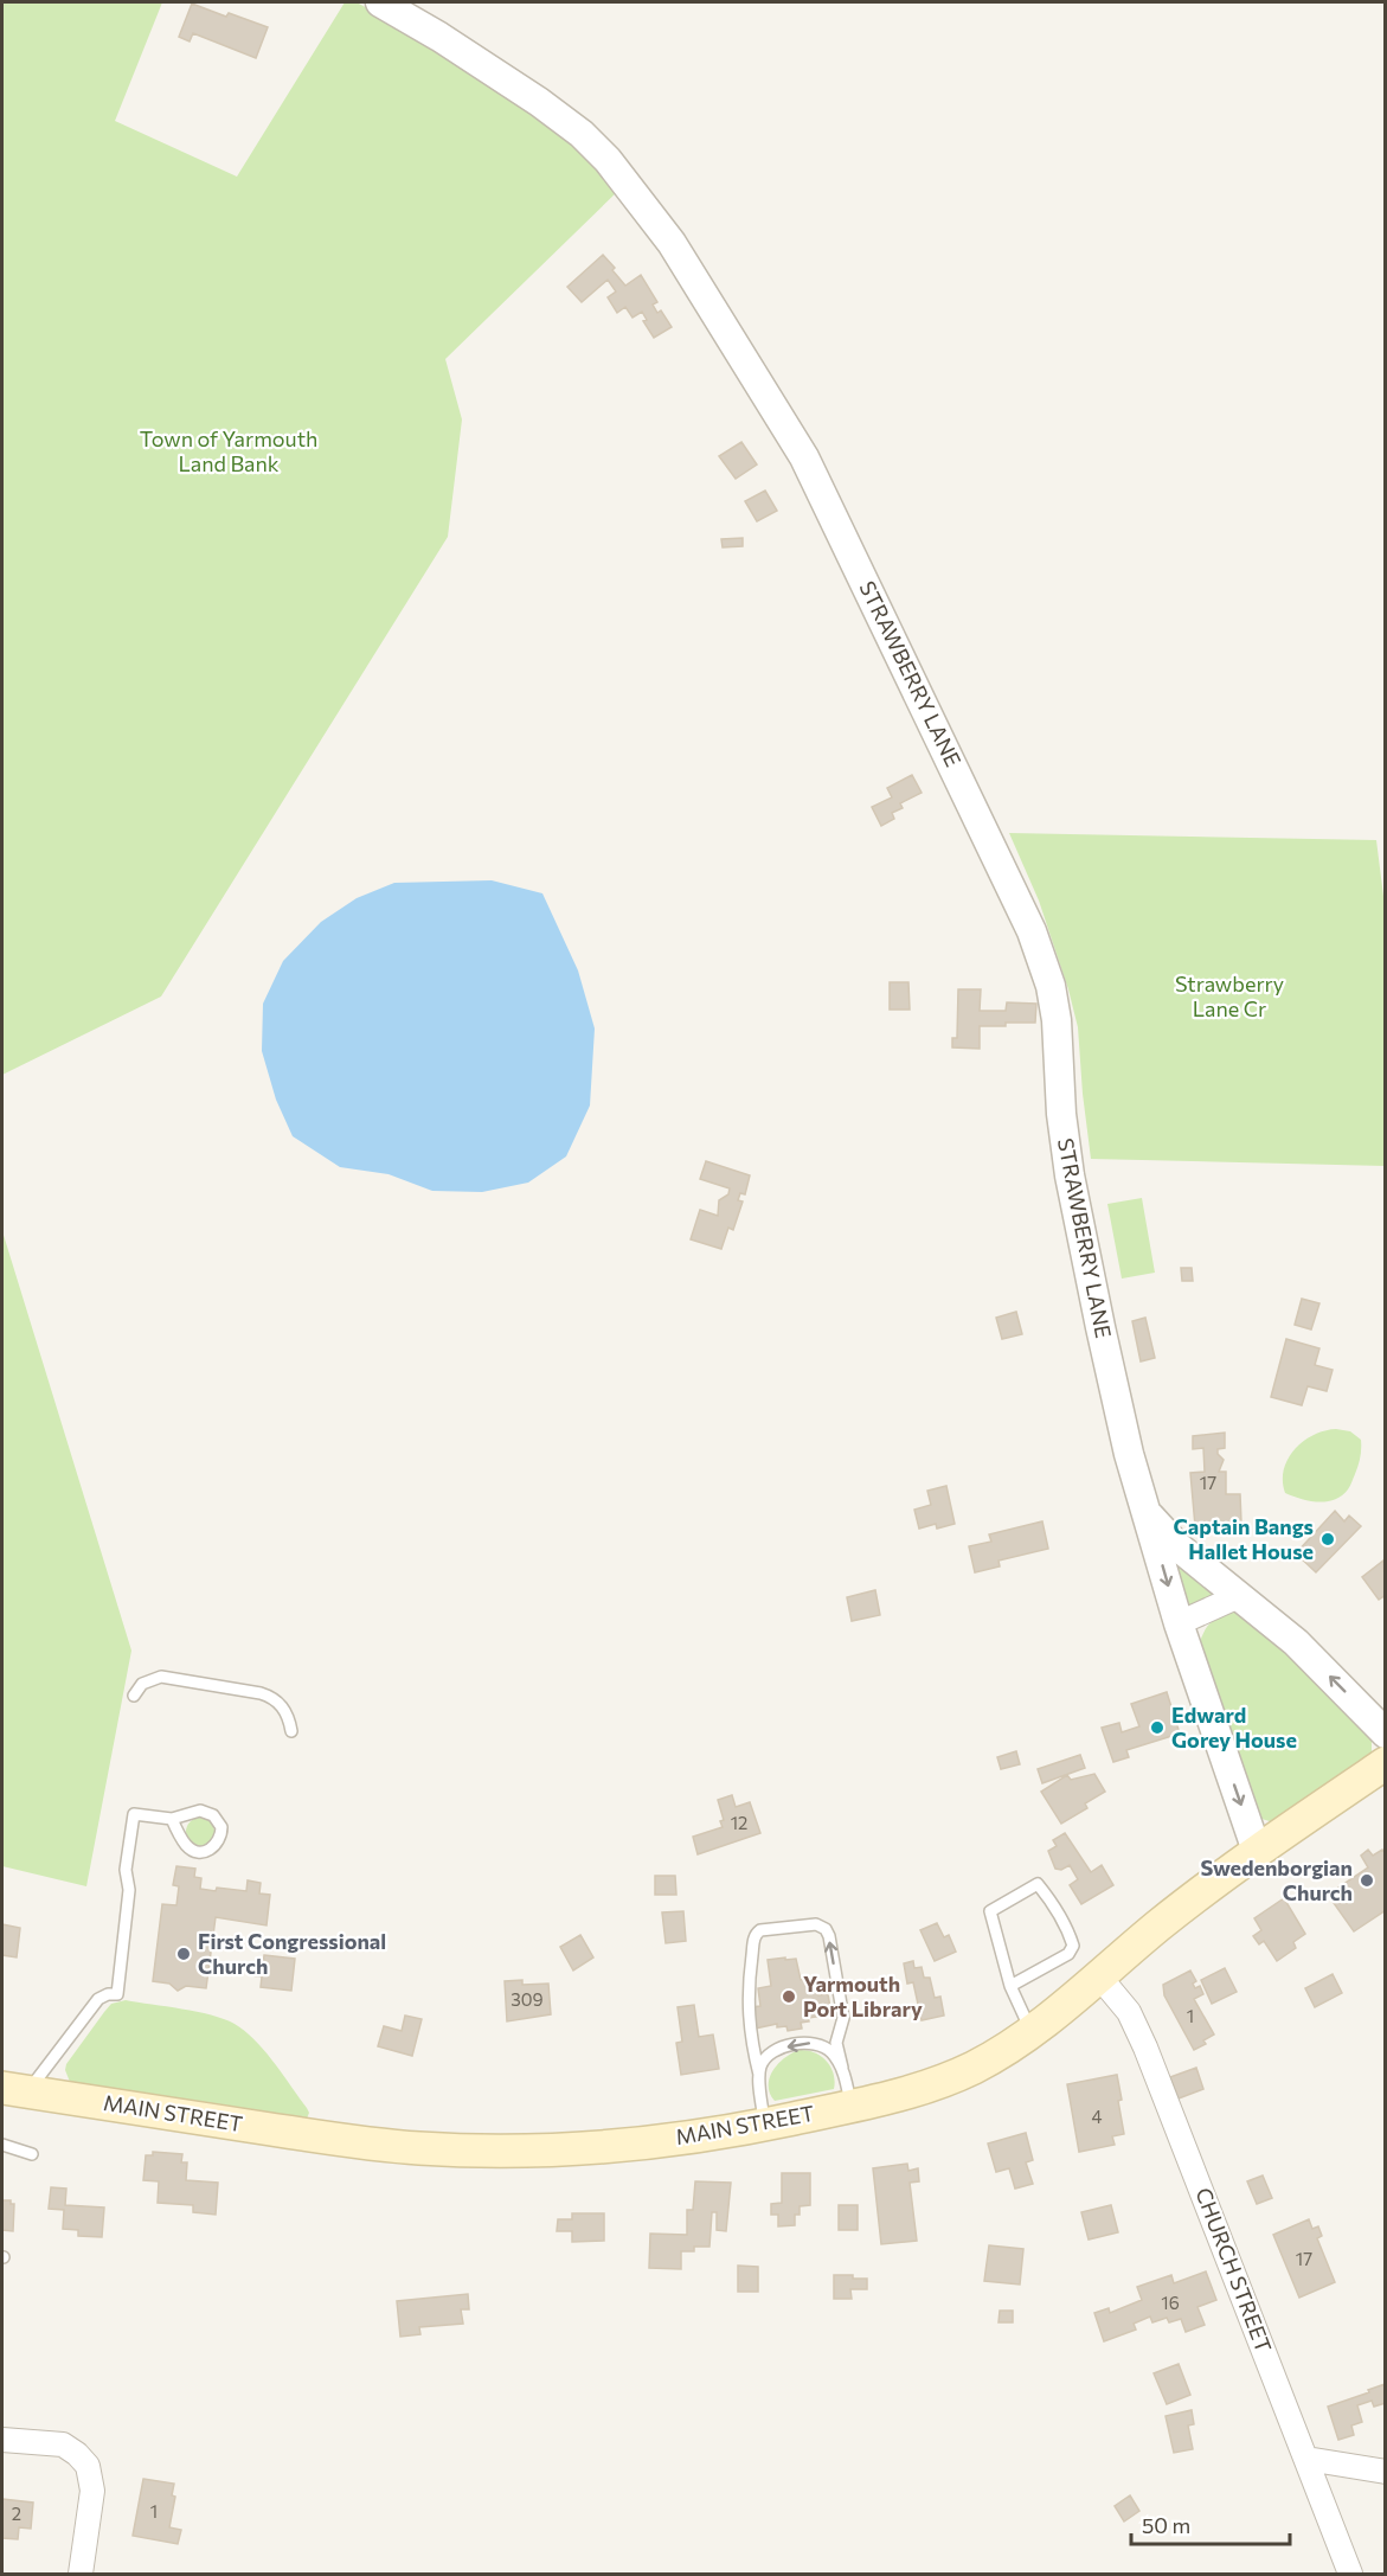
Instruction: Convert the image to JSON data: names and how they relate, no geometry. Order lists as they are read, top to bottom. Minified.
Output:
{"streets":{"main road":["MAIN STREET"],"street":["STRAWBERRY LANE","CHURCH STREET"]},"crossings":[["STRAWBERRY LANE","MAIN STREET"],["MAIN STREET","CHURCH STREET"]],"parks":["Town of Yarmouth Land Bank","Strawberry Lane Cr"],"places":["Captain Bangs Hallet House","Edward Gorey House","Swedenborgian Church","First Congressional Church","Yarmouth Port Library"],"house_numbers":["17","12","309","1","4","17","16","1","2"],"scale_bar":"50 m"}
